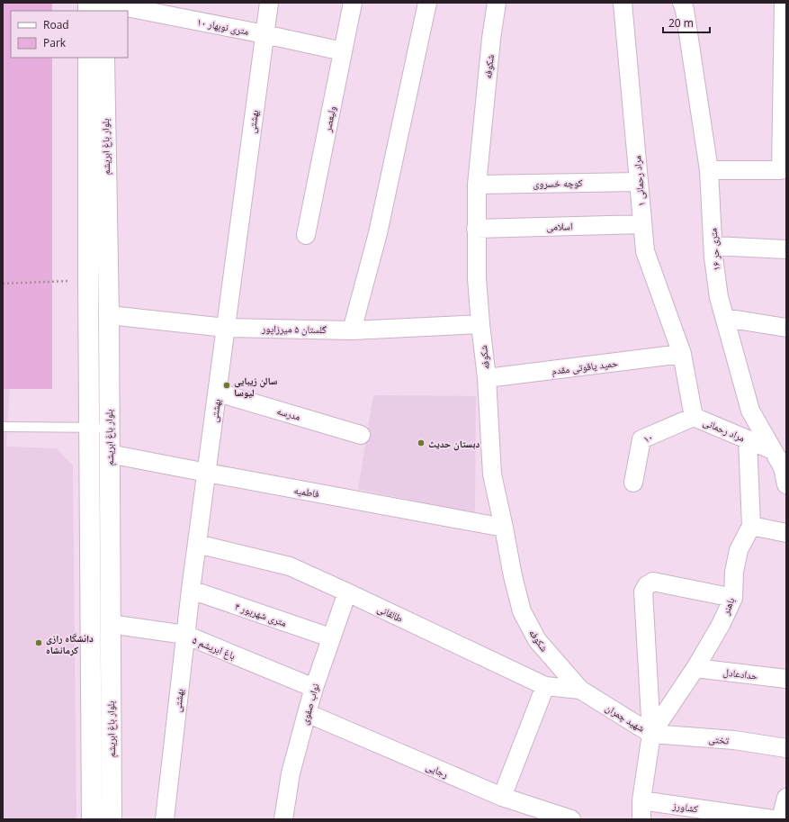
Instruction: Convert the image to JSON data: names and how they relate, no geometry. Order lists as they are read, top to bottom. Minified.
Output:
{"streets":{"main road":["بلوار باغ ابریشم"],"street":["۱۰ متری نوبهار","شکوفه","ولیعصر","بهشتی","مراد رحمانی ۱","کوچه خسروی","اسلامی","۱۶ متری حر","گلستان ۵ میرزاپور","حمید یاقوتی مقدم","مدرسه","مراد رحمانی","۱۰","فاطمیه","باهنر","طالقانی","۴ متری شهریور","باغ ابریشم ۵","حدادعادل","نواب صفوی","شهید چمران","تختی","رجایی","کشاورز"]},"crossings":[["۱۰ متری نوبهار","ولیعصر"],["۱۰ متری نوبهار","بهشتی"],["شکوفه","کوچه خسروی"],["شکوفه","اسلامی"],["شکوفه","گلستان ۵ میرزاپور"],["شکوفه","حمید یاقوتی مقدم"],["شکوفه","فاطمیه"],["شکوفه","طالقانی"],["شکوفه","شهید چمران"],["بهشتی","گلستان ۵ میرزاپور"],["بهشتی","مدرسه"],["بهشتی","فاطمیه"],["بهشتی","طالقانی"],["بهشتی","۴ متری شهریور"],["بهشتی","باغ ابریشم ۵"],["بلوار باغ ابریشم","گلستان ۵ میرزاپور"],["بلوار باغ ابریشم","فاطمیه"],["بلوار باغ ابریشم","باغ ابریشم ۵"],["مراد رحمانی ۱","کوچه خسروی"],["مراد رحمانی ۱","اسلامی"],["مراد رحمانی ۱","حمید یاقوتی مقدم"],["مراد رحمانی ۱","مراد رحمانی"],["۱۶ متری حر","مراد رحمانی"],["حمید یاقوتی مقدم","مراد رحمانی"],["مراد رحمانی","۱۰"],["مراد رحمانی","باهنر"],["باهنر","حدادعادل"],["باهنر","شهید چمران"],["باهنر","تختی"],["طالقانی","نواب صفوی"],["طالقانی","شهید چمران"],["۴ متری شهریور","نواب صفوی"],["باغ ابریشم ۵","نواب صفوی"],["نواب صفوی","رجایی"],["شهید چمران","تختی"],["شهید چمران","کشاورز"]],"places":["سالن زیبایی لیوسا","دبستان حدیث","دانشگاه رازی کرمانشاه"],"legend":["Road","Park"],"scale_bar":"20 m"}
